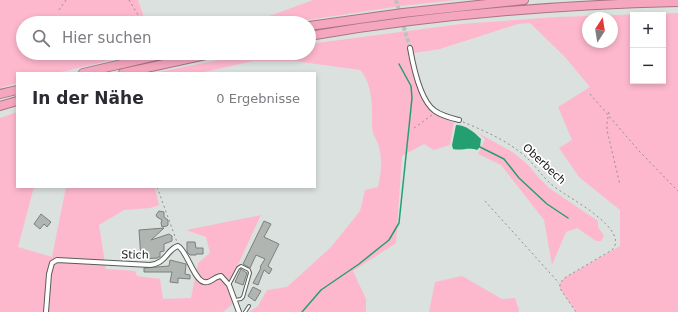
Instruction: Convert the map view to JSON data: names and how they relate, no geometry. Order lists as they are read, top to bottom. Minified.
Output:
{"streets":{"street":["Stich"],"path":["Oberbech"]},"north":"top","page":{"map_buttons":["+","−"],"search":"Hier suchen","heading":["In der Nähe","0 Ergebnisse"]}}
